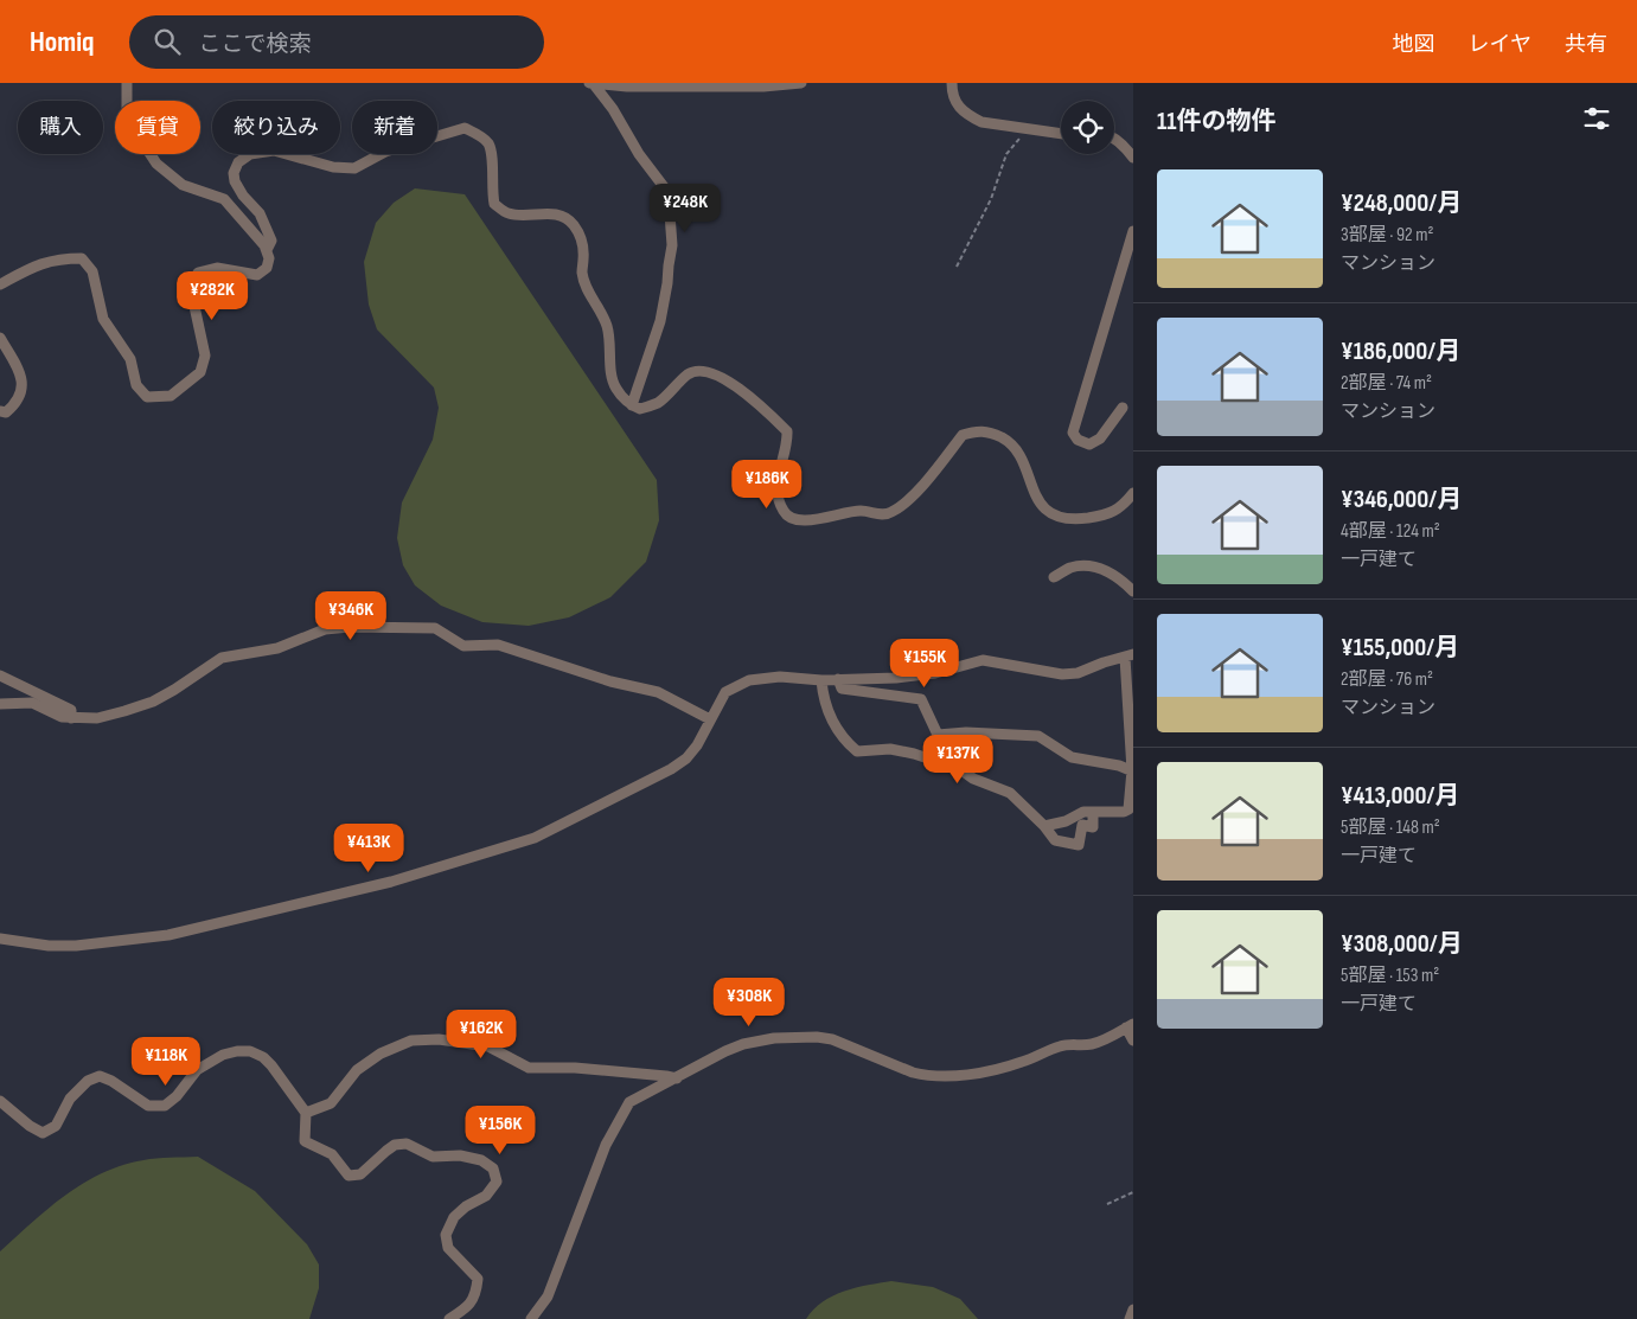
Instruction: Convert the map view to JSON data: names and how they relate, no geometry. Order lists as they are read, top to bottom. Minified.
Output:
{"page":{"header":"Homiq","search":"ここで検索","nav":["地図","レイヤ","共有"],"heading":"11件の物件","chip":["購入","賃貸","絞り込み","新着"],"list":[{"name":"¥248,000/月","note":"3部屋 · 92 m² · マンション"},{"name":"¥186,000/月","note":"2部屋 · 74 m² · マンション"},{"name":"¥346,000/月","note":"4部屋 · 124 m² · 一戸建て"},{"name":"¥155,000/月","note":"2部屋 · 76 m² · マンション"},{"name":"¥413,000/月","note":"5部屋 · 148 m² · 一戸建て"},{"name":"¥308,000/月","note":"5部屋 · 153 m² · 一戸建て"}],"price":["¥248K","¥282K","¥186K","¥346K","¥155K","¥137K","¥413K","¥308K","¥162K","¥118K","¥156K"]}}
